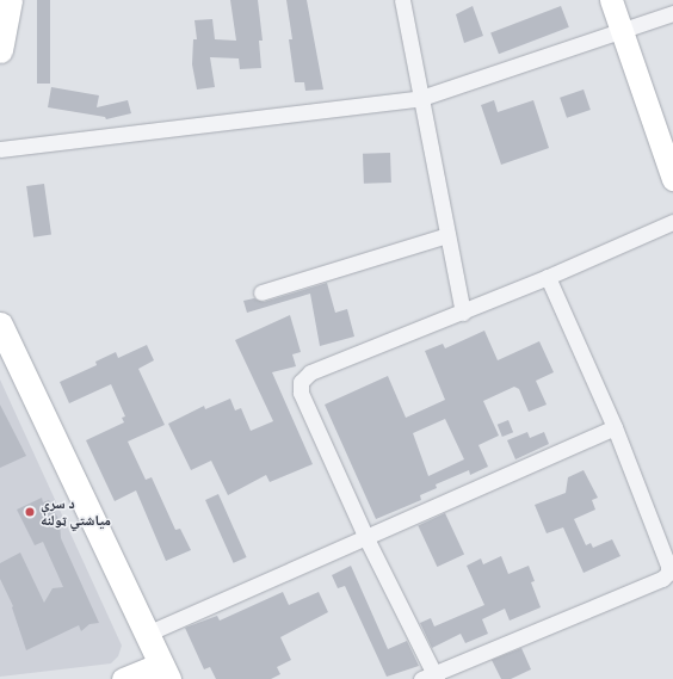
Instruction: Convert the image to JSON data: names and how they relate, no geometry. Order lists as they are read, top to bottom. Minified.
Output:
{"places":["د سرې مياشتي ټولنه"]}
